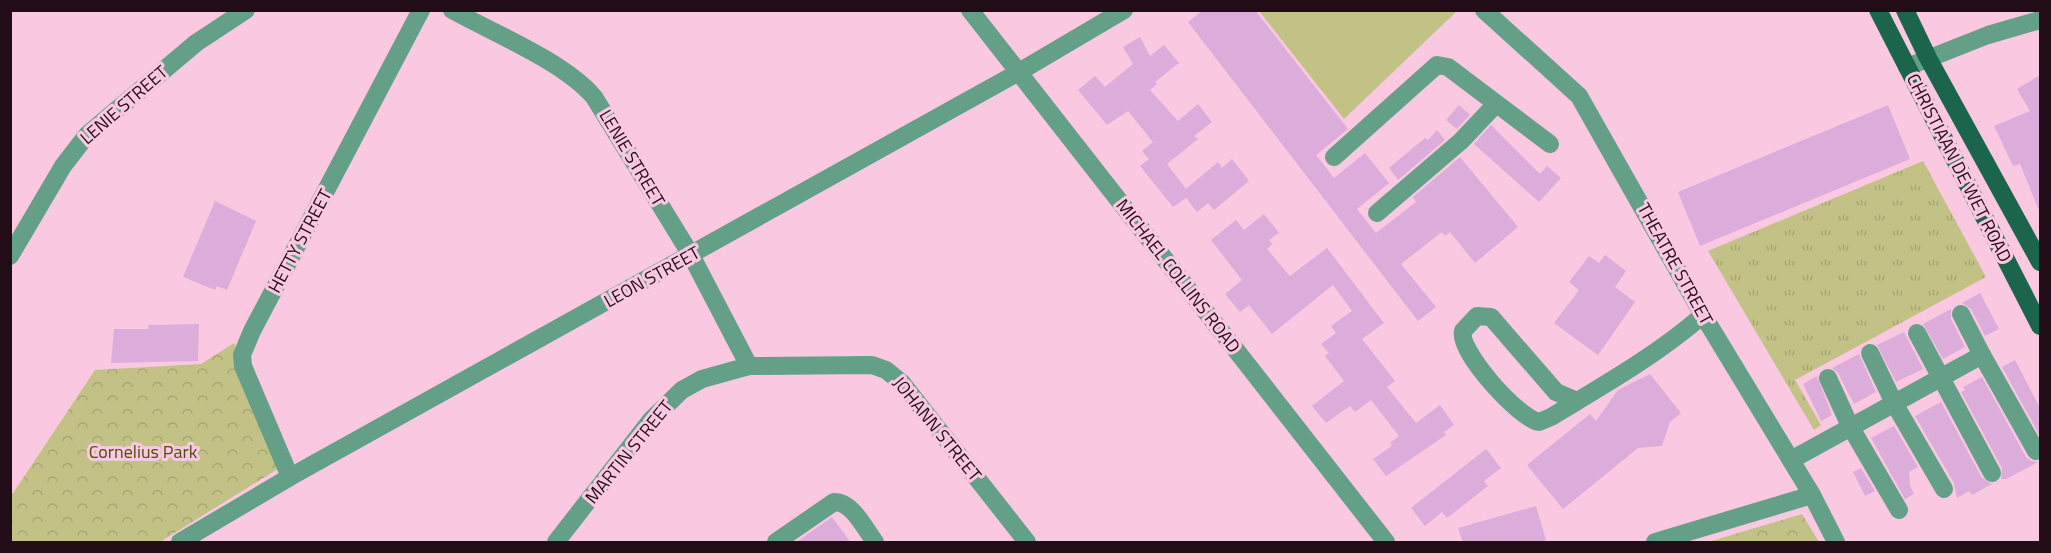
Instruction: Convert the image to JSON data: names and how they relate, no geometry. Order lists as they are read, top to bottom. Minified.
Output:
{"streets":{"main road":["CHRISTIAAN DE WET ROAD"],"street":["LENIE STREET","HETTY STREET","THEATRE STREET","MICHAEL COLLINS ROAD","LEON STREET","JOHANN STREET","MARTIN STREET"]},"crossings":[["LENIE STREET","LEON STREET"],["LENIE STREET","JOHANN STREET"],["LENIE STREET","MARTIN STREET"],["HETTY STREET","LEON STREET"],["MICHAEL COLLINS ROAD","LEON STREET"],["JOHANN STREET","MARTIN STREET"]],"parks":["Cornelius Park"]}
